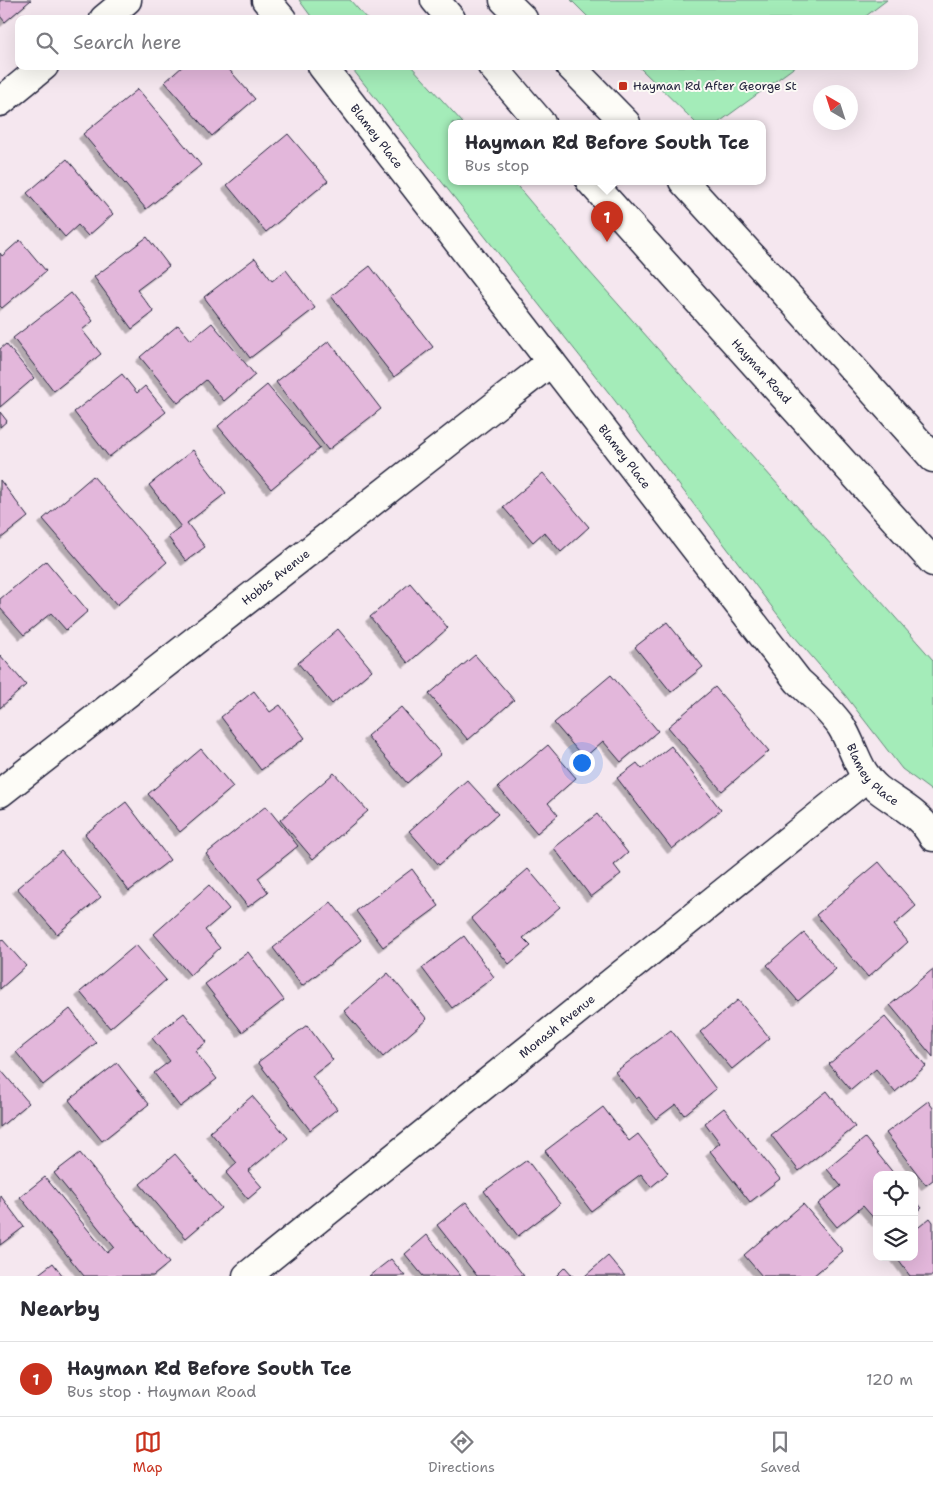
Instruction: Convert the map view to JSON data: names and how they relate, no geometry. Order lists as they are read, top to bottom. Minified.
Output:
{"streets":{"street":["Blamey Place","Hayman Road","Hobbs Avenue","Monash Avenue"]},"crossings":[["Blamey Place","Hobbs Avenue"],["Blamey Place","Monash Avenue"]],"places":{"transit":["Hayman Rd After George St"]},"north":"top left","page":{"search":"Search here","popup":["Hayman Rd Before South Tce","Bus stop"],"pins":"1","heading":"Nearby","list":[{"mark":"1","name":"Hayman Rd Before South Tce","note":"Bus stop · Hayman Road","value":"120 m"}],"nav":["Map","Directions","Saved"]}}
